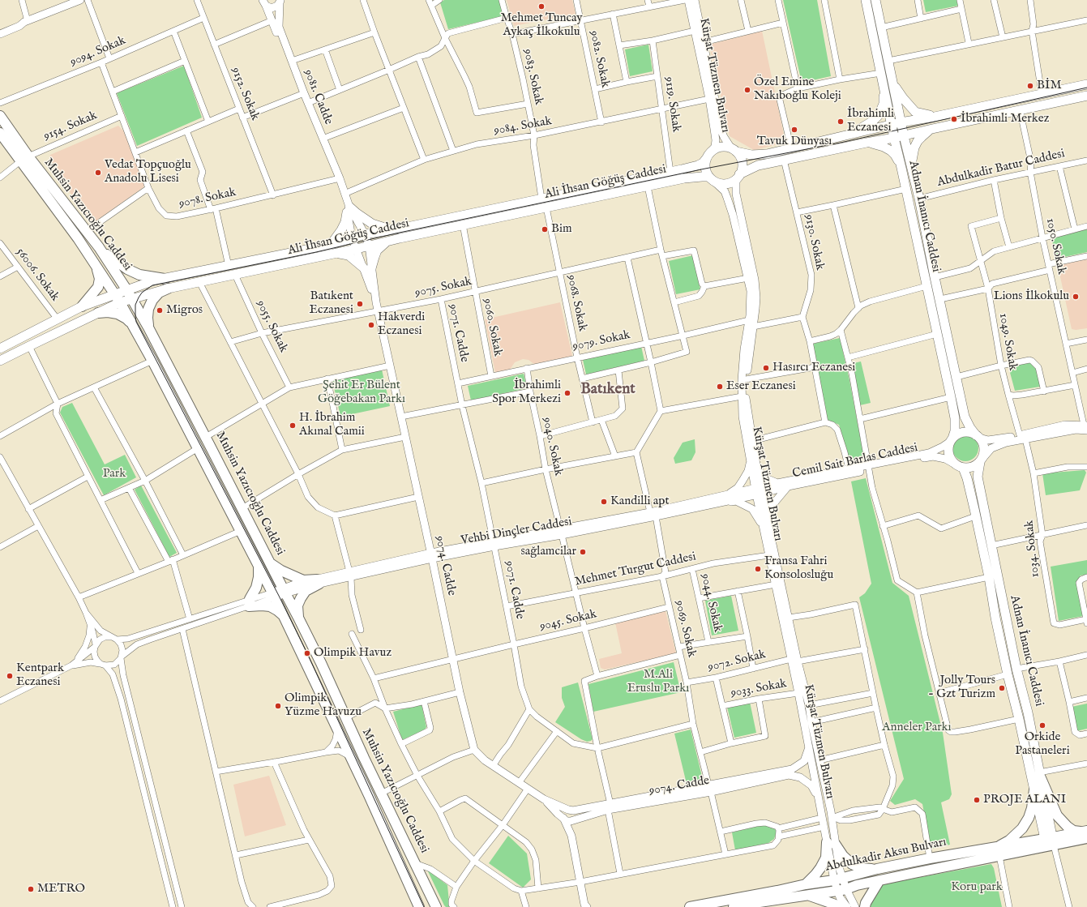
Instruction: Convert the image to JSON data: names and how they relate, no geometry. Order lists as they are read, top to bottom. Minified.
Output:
{"streets":{"main road":["Ali İhsan Göğüş Caddesi","Muhsin Yazıcıoğlu Caddesi","Adnan İnanıcı Caddesi","Abdulkadir Aksu Bulvarı"],"street":["9094. Sokak","9082. Sokak","Kürşat Tüzmen Bulvarı","9083. Sokak","9152. Sokak","9081. Cadde","9119. Sokak","9154. Sokak","9084. Sokak","Abdulkadir Batur Caddesi","9078. Sokak","9130. Sokak","1050. Sokak","56006. Sokak","9075. Sokak","9068. Sokak","9055. Sokak","9060. Sokak","9071. Cadde","9079. Sokak","1049. Sokak","9040. Sokak","Cemil Sait Barlas Caddesi","Vehbi Dinçler Caddesi","1034. Sokak","9074. Cadde","Mehmet Turgut Caddesi","9044. Sokak","9045. Sokak","9069. Sokak","9072. Sokak","9033. Sokak"]},"crossings":[["9094. Sokak","9152. Sokak"],["9094. Sokak","9078. Sokak"],["9082. Sokak","9084. Sokak"],["Kürşat Tüzmen Bulvarı","9084. Sokak"],["Kürşat Tüzmen Bulvarı","Ali İhsan Göğüş Caddesi"],["Kürşat Tüzmen Bulvarı","9079. Sokak"],["Kürşat Tüzmen Bulvarı","Cemil Sait Barlas Caddesi"],["Kürşat Tüzmen Bulvarı","Vehbi Dinçler Caddesi"],["Kürşat Tüzmen Bulvarı","9074. Cadde"],["Kürşat Tüzmen Bulvarı","Mehmet Turgut Caddesi"],["Kürşat Tüzmen Bulvarı","9072. Sokak"],["Kürşat Tüzmen Bulvarı","9033. Sokak"],["Kürşat Tüzmen Bulvarı","Abdulkadir Aksu Bulvarı"],["9083. Sokak","9084. Sokak"],["9083. Sokak","Ali İhsan Göğüş Caddesi"],["9152. Sokak","9078. Sokak"],["9081. Cadde","9084. Sokak"],["9081. Cadde","9078. Sokak"],["9119. Sokak","9084. Sokak"],["9119. Sokak","Ali İhsan Göğüş Caddesi"],["9154. Sokak","9078. Sokak"],["9154. Sokak","Muhsin Yazıcıoğlu Caddesi"],["Abdulkadir Batur Caddesi","Adnan İnanıcı Caddesi"],["Abdulkadir Batur Caddesi","1050. Sokak"],["Ali İhsan Göğüş Caddesi","Muhsin Yazıcıoğlu Caddesi"],["Ali İhsan Göğüş Caddesi","Adnan İnanıcı Caddesi"],["Ali İhsan Göğüş Caddesi","9130. Sokak"],["Ali İhsan Göğüş Caddesi","1050. Sokak"],["Ali İhsan Göğüş Caddesi","56006. Sokak"],["Ali İhsan Göğüş Caddesi","9068. Sokak"],["Ali İhsan Göğüş Caddesi","9055. Sokak"],["Ali İhsan Göğüş Caddesi","9060. Sokak"],["Adnan İnanıcı Caddesi","Cemil Sait Barlas Caddesi"],["Adnan İnanıcı Caddesi","Abdulkadir Aksu Bulvarı"],["9130. Sokak","9079. Sokak"],["9075. Sokak","9068. Sokak"],["9075. Sokak","9055. Sokak"],["9075. Sokak","9060. Sokak"],["9075. Sokak","9071. Cadde"],["9075. Sokak","9074. Cadde"],["9068. Sokak","9079. Sokak"],["9060. Sokak","9079. Sokak"],["9071. Cadde","9079. Sokak"],["9071. Cadde","Vehbi Dinçler Caddesi"],["9071. Cadde","Mehmet Turgut Caddesi"],["9071. Cadde","9045. Sokak"],["9071. Cadde","9069. Sokak"],["9079. Sokak","9040. Sokak"],["1049. Sokak","1034. Sokak"],["9040. Sokak","Vehbi Dinçler Caddesi"],["9040. Sokak","Mehmet Turgut Caddesi"],["9040. Sokak","9045. Sokak"],["Cemil Sait Barlas Caddesi","Vehbi Dinçler Caddesi"],["Vehbi Dinçler Caddesi","9074. Cadde"],["Vehbi Dinçler Caddesi","9069. Sokak"],["9074. Cadde","9045. Sokak"],["9074. Cadde","9069. Sokak"],["Mehmet Turgut Caddesi","9044. Sokak"],["Mehmet Turgut Caddesi","9069. Sokak"],["9045. Sokak","9069. Sokak"],["9069. Sokak","9072. Sokak"]],"districts":["Batıkent"],"parks":["Şehit Er Bülent Göğebakan Parkı","Park","M.Ali Eruslu Parkı","Anneler Parkı","Koru park"],"places":["Mehmet Tuncay Aykaç İlkokulu","BİM","Özel Emine Nakıboğlu Koleji","İbrahimli Merkez","İbrahimli Eczanesi","Tavuk Dünyası","Vedat Topçuoğlu Anadolu Lisesi","Bim","Lions İlkokulu","Batıkent Eczanesi","Migros","Hakverdi Eczanesi","Hasırcı Eczanesi","Eser Eczanesi","İbrahimli Spor Merkezi","H. İbrahim Akınal Camii","Kandilli apt","sağlamcilar","Fransa Fahri Konsolosluğu","Olimpik Havuz","Kentpark Eczanesi","Jolly Tours - Gzt Turizm","Olimpik Yüzme Havuzu","Orkide Pastaneleri","PROJE ALANI","METRO"]}
